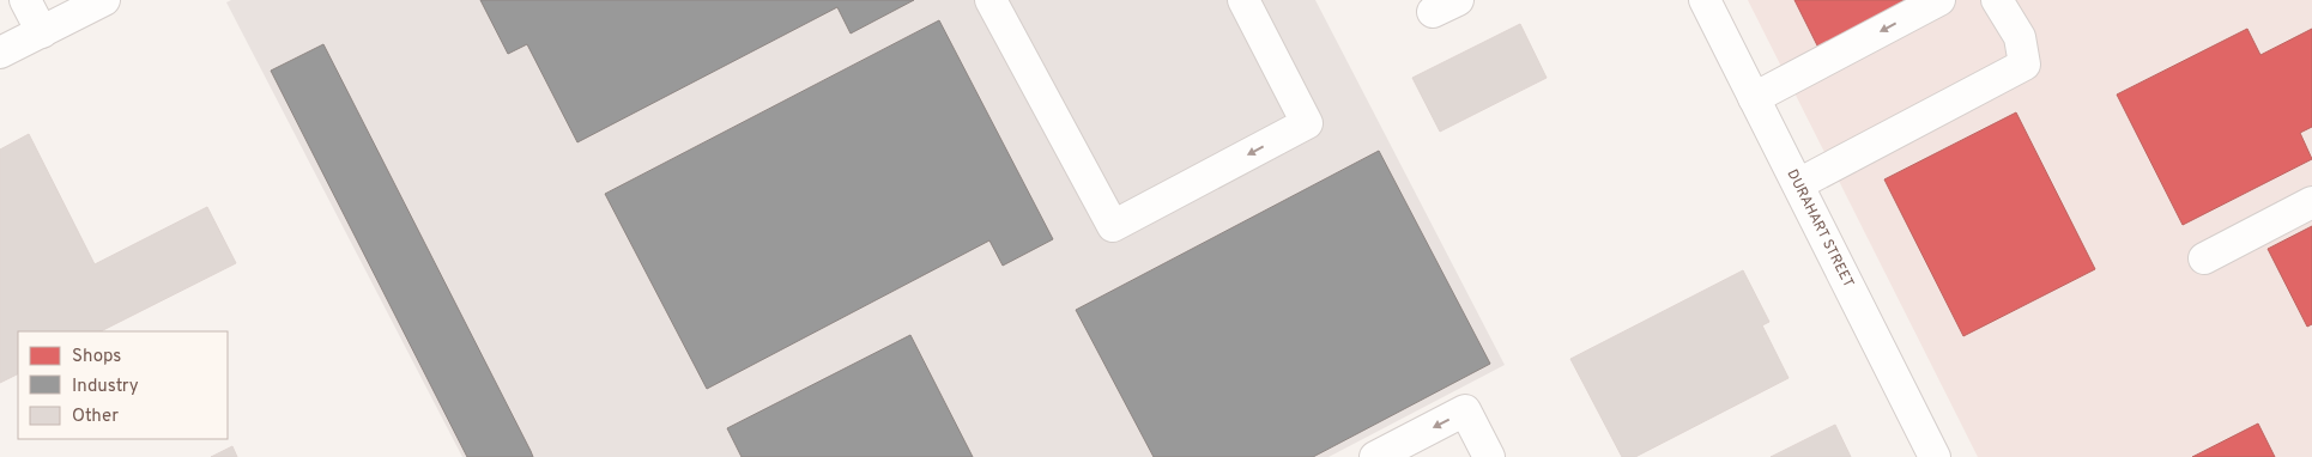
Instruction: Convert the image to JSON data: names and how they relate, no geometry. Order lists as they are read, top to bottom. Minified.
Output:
{"streets":{"street":["DURAHART STREET"]},"legend":["Shops","Industry","Other"]}
